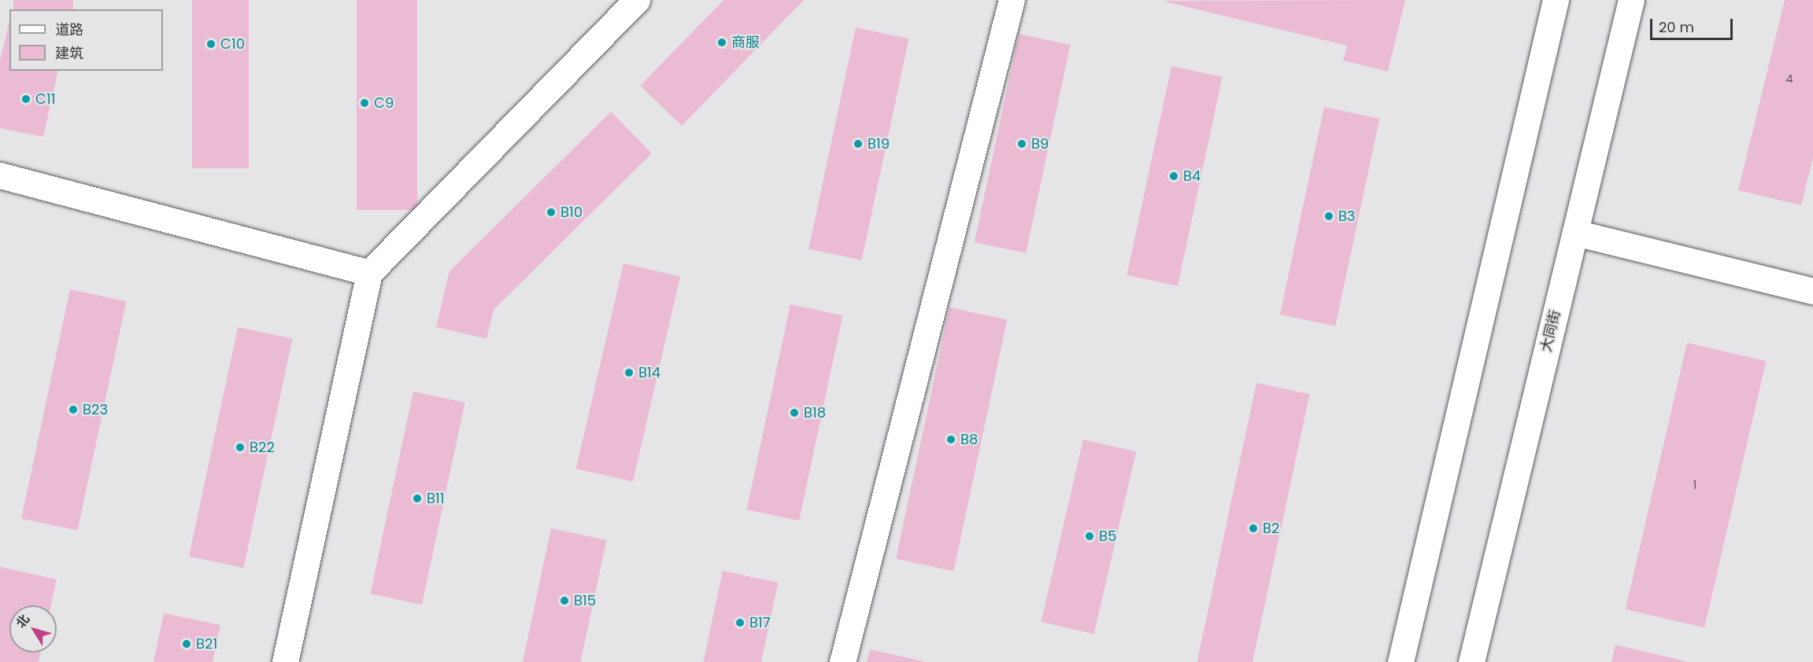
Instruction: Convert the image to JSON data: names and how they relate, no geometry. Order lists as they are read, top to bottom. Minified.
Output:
{"streets":{"street":["大同街"]},"places":["商服","C10","C11","C9","B19","B9","B4","B10","B3","B14","B23","B18","B8","B22","B11","B2","B5","B15","B17","B21"],"house_numbers":["4","1"],"legend":["道路","建筑"],"scale_bar":"20 m","north":"top left"}
